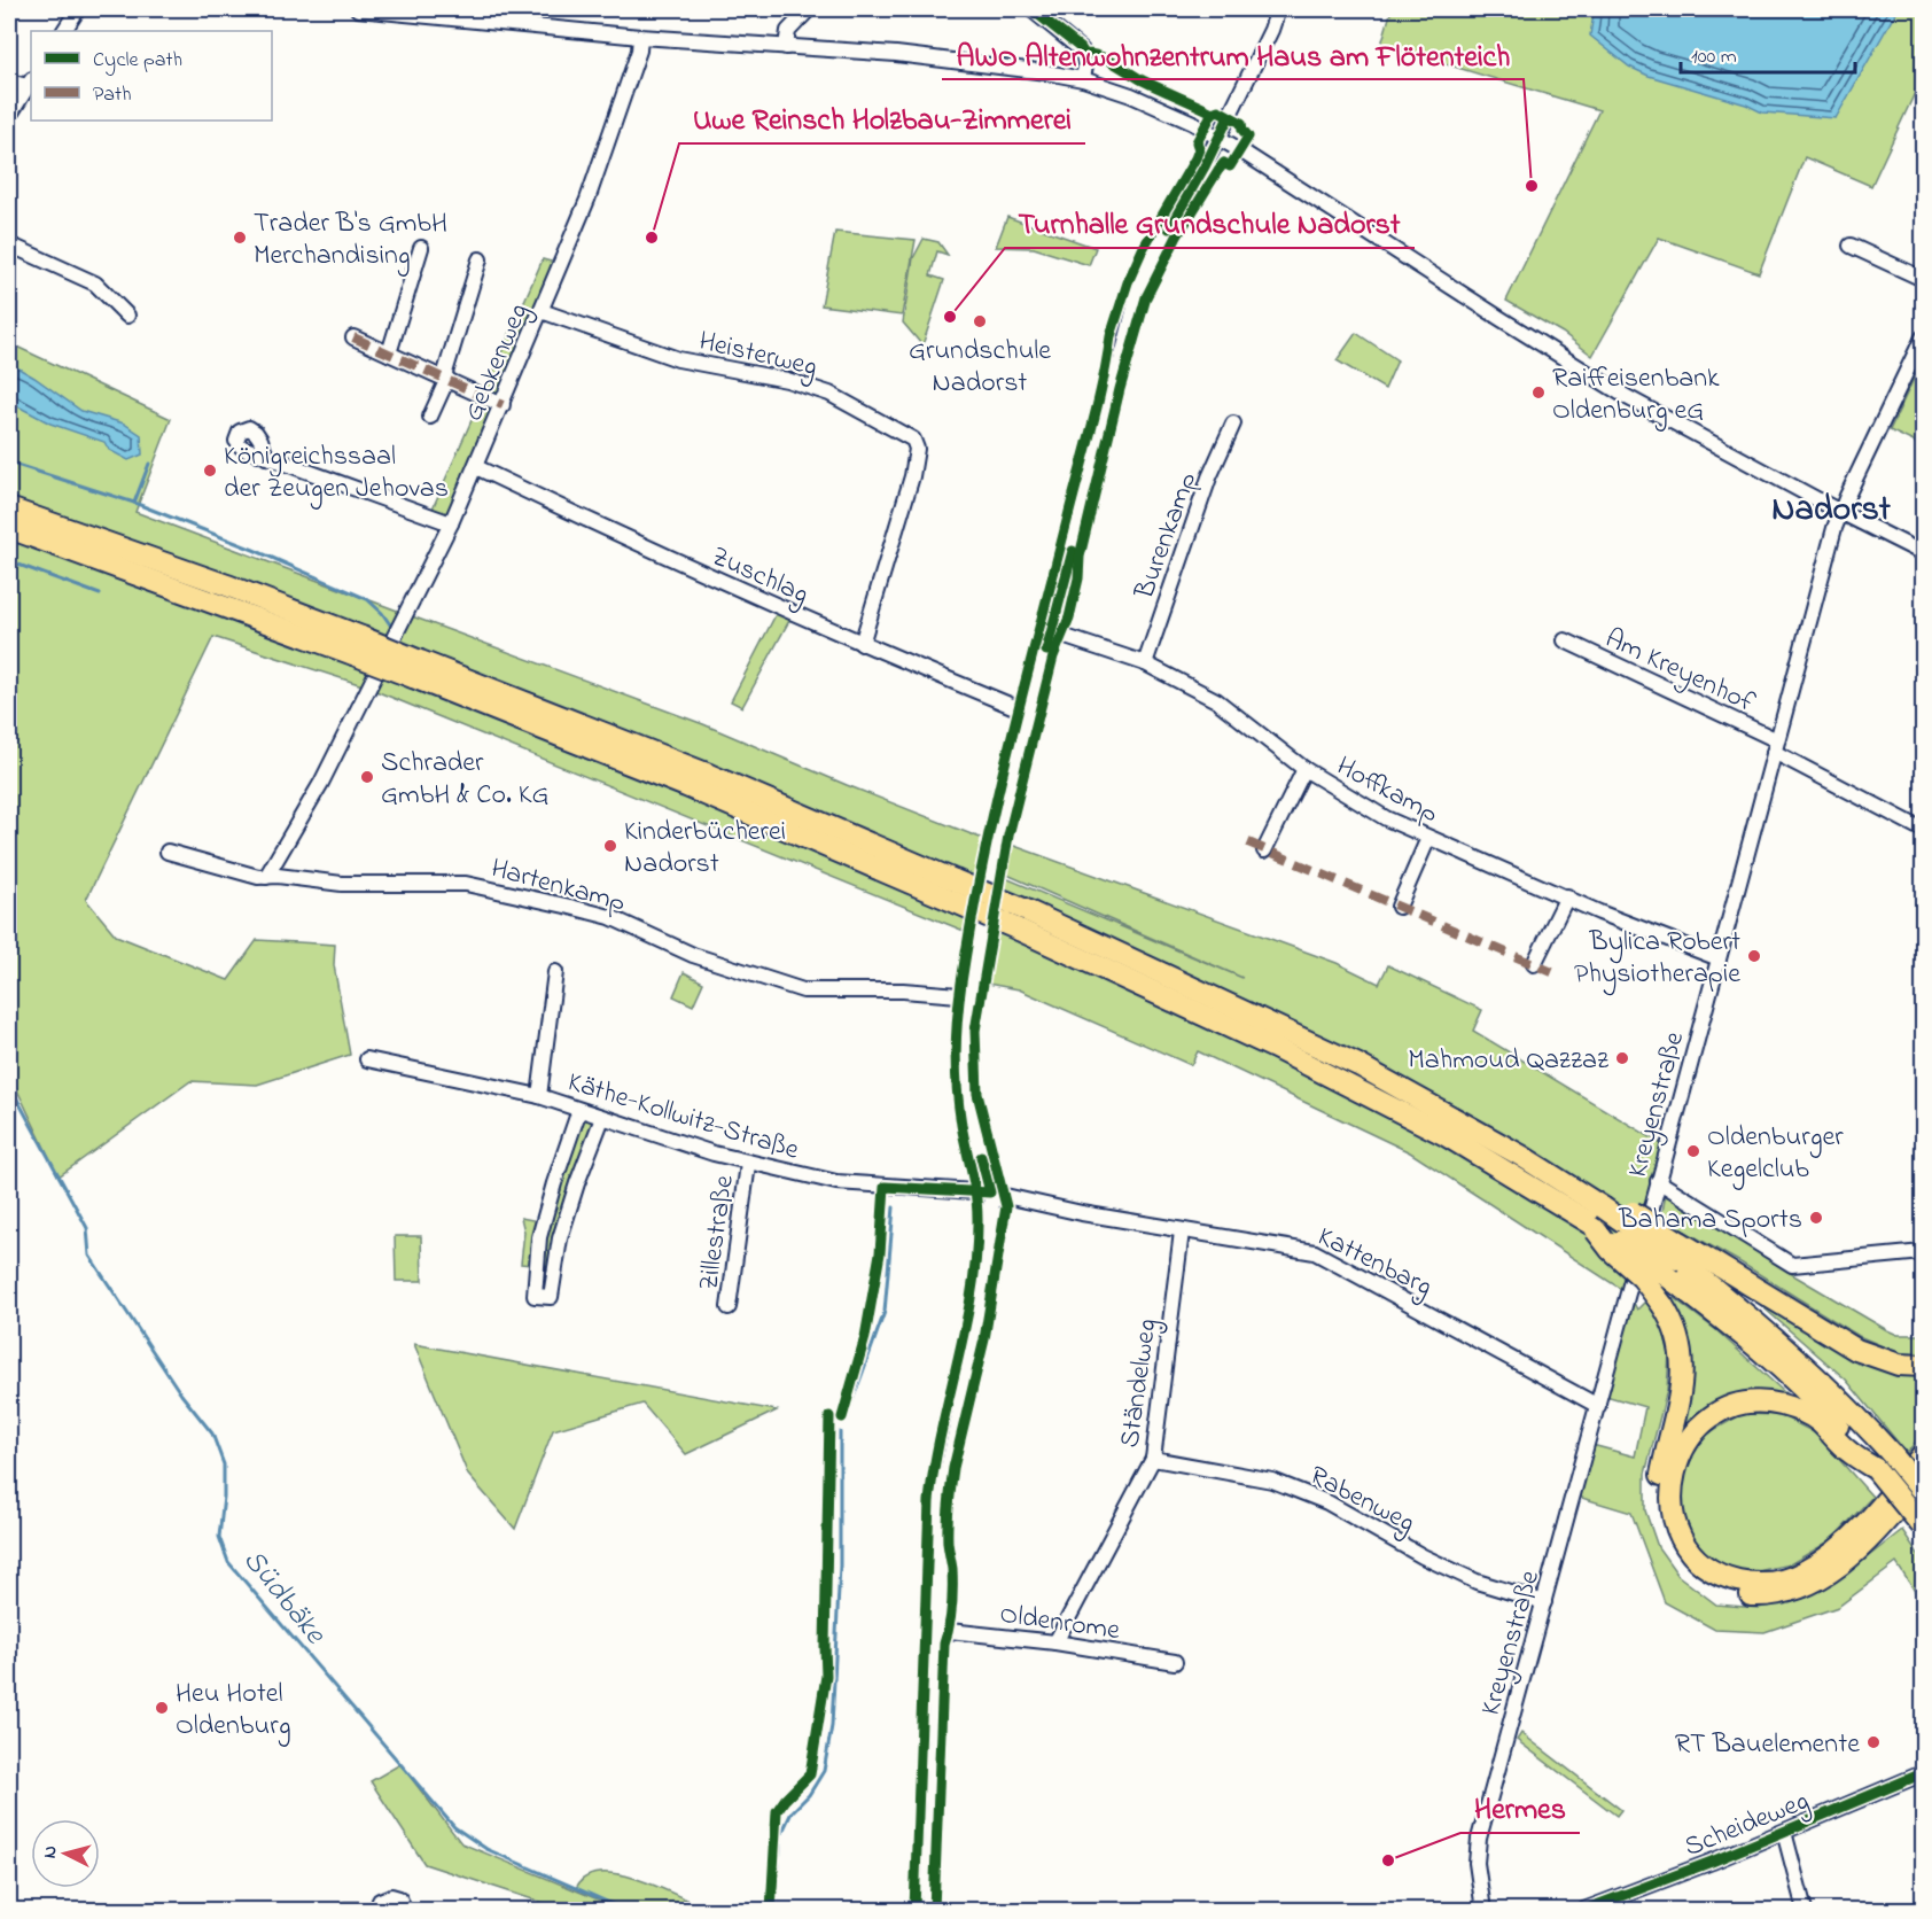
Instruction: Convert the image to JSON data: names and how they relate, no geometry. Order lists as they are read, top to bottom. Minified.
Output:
{"streets":{"street":["Heisterweg","Gebkenweg","Burenkamp","Zuschlag","Am Kreyenhof","Hoffkamp","Hartenkamp","Kreyenstraße","Käthe-Kollwitz-Straße","Zillestraße","Kattenbarg","Ständelweg","Rabenweg","Oldenrome","Scheideweg"]},"crossings":[["Heisterweg","Gebkenweg"],["Heisterweg","Zuschlag"],["Gebkenweg","Zuschlag"],["Gebkenweg","Hartenkamp"],["Burenkamp","Hoffkamp"],["Am Kreyenhof","Kreyenstraße"],["Hoffkamp","Kreyenstraße"],["Kreyenstraße","Kattenbarg"],["Kreyenstraße","Rabenweg"],["Käthe-Kollwitz-Straße","Zillestraße"],["Käthe-Kollwitz-Straße","Kattenbarg"],["Kattenbarg","Ständelweg"],["Ständelweg","Rabenweg"],["Ständelweg","Oldenrome"]],"districts":["Nadorst"],"water":["Südbäke"],"places":["AWO Altenwohnzentrum Haus am Flötenteich","Trader B's GmbH Merchandising","Uwe Reinsch Holzbau-Zimmerei","Turnhalle Grundschule Nadorst","Grundschule Nadorst","Raiffeisenbank Oldenburg eG","Königreichssaal der Zeugen Jehovas","Schrader GmbH & Co. KG","Kinderbücherei Nadorst","Bylica Robert Physiotherapie","Mahmoud Qazzaz","Oldenburger Kegelclub","Bahama Sports","Heu Hotel Oldenburg","RT Bauelemente","Hermes"],"legend":["Cycle path","Path"],"scale_bar":"100 m","north":"left"}
